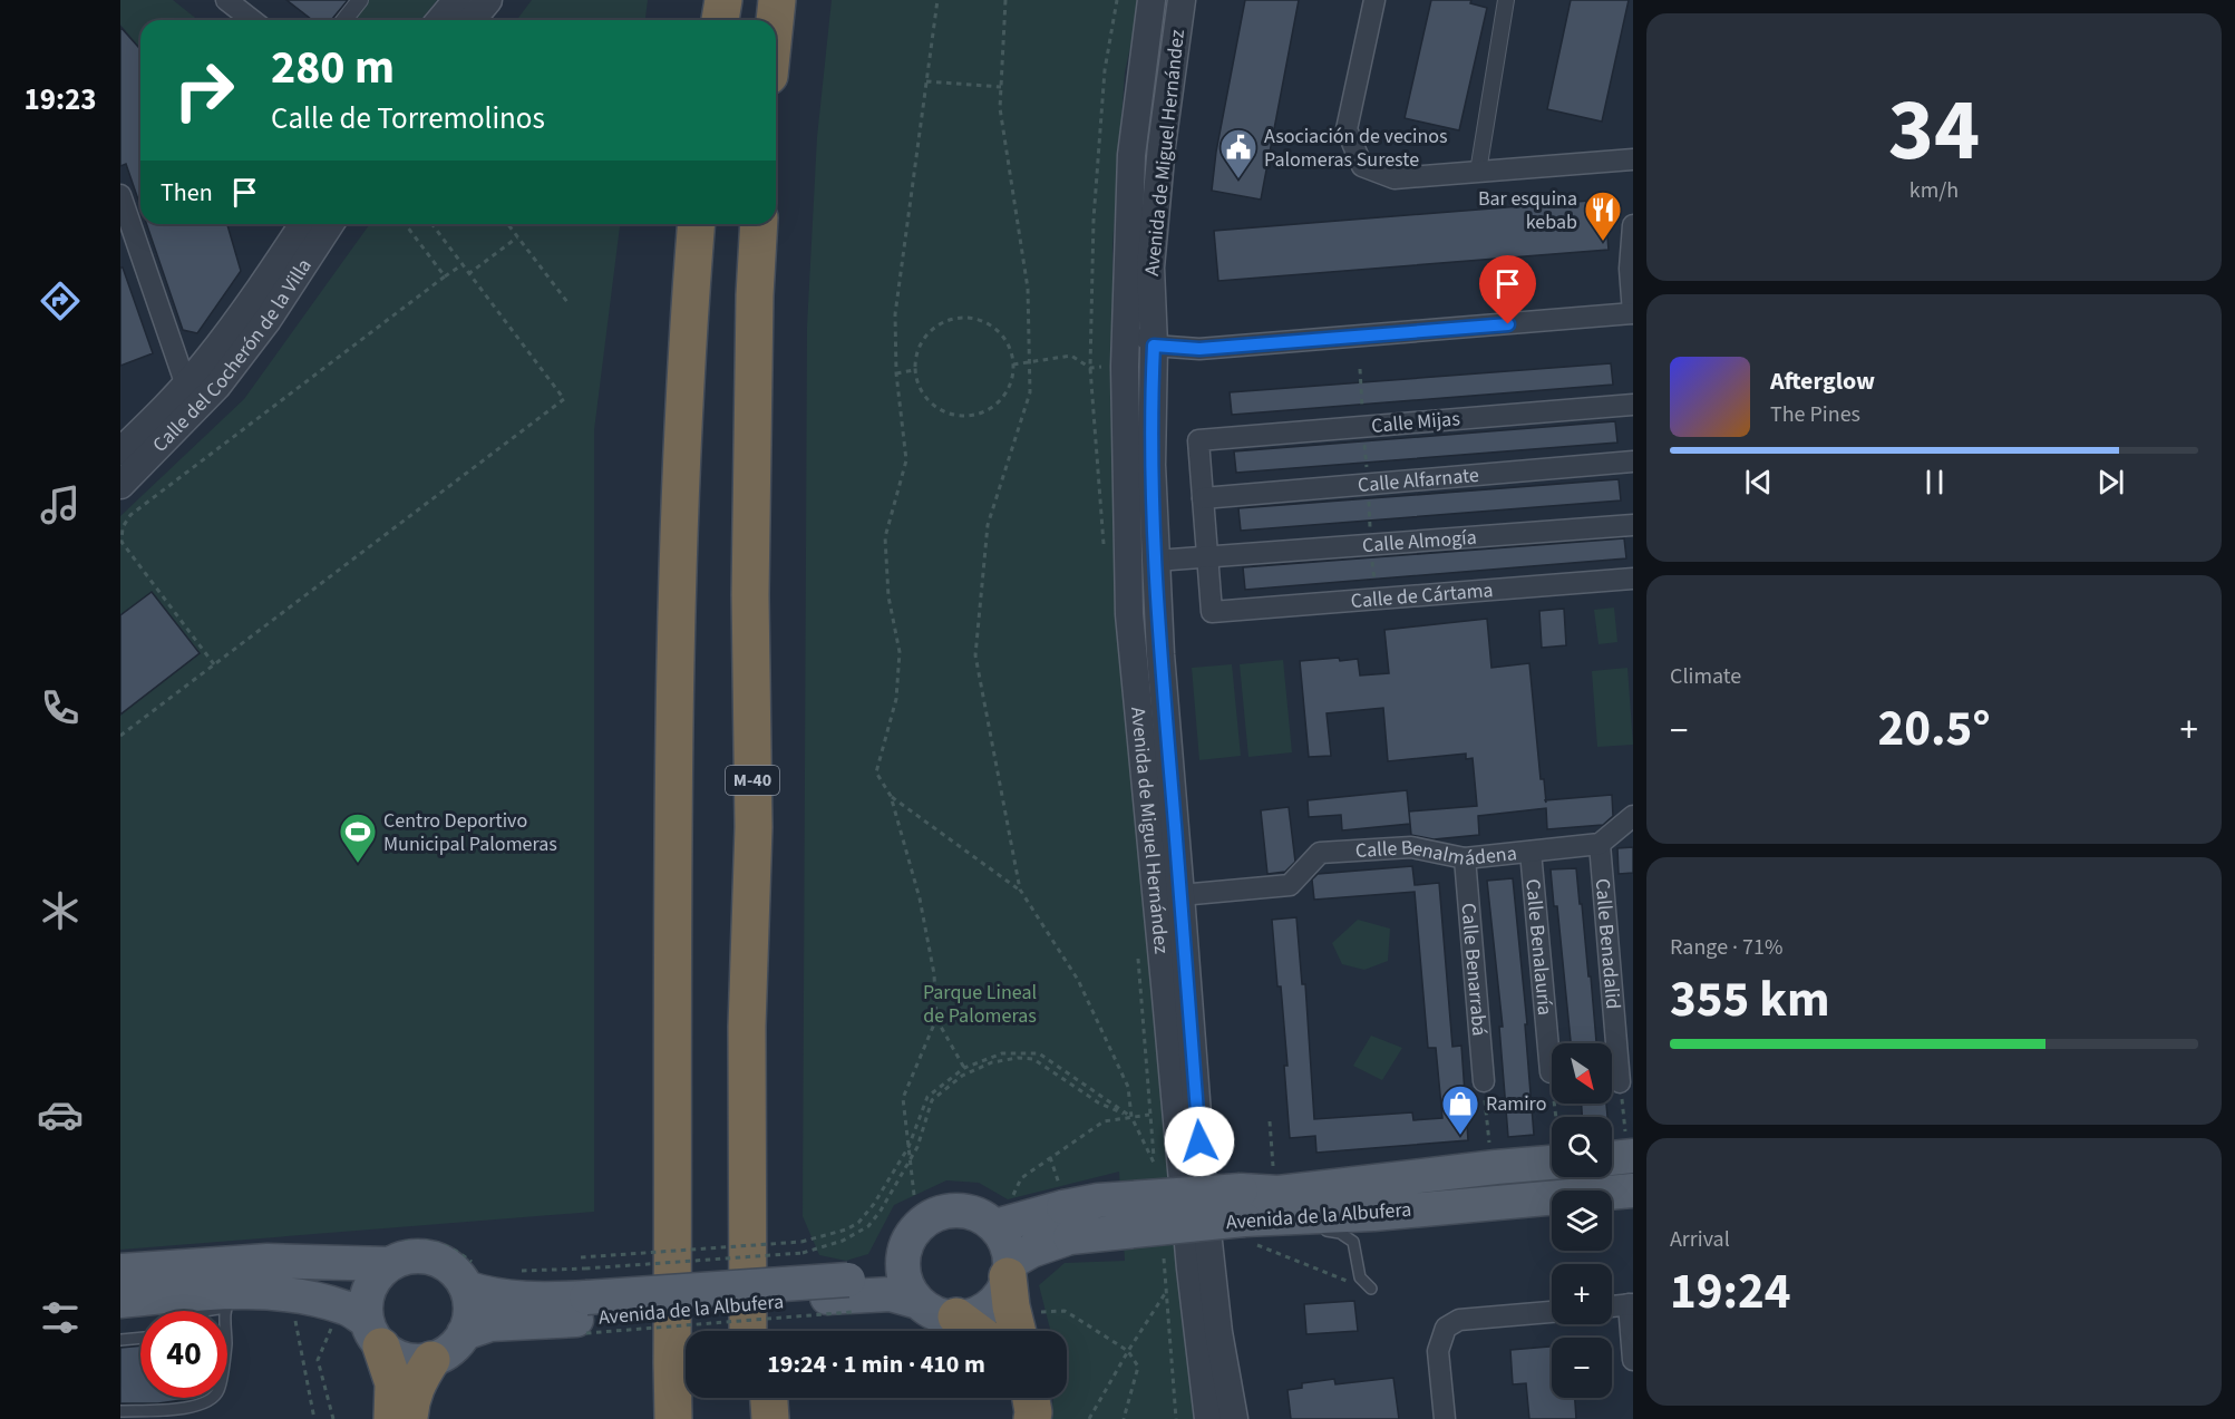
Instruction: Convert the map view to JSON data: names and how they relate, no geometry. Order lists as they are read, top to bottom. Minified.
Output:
{"streets":{"highway":["M-40"],"main road":["Avenida de la Albufera"],"street":["Avenida de Miguel Hernández","Calle del Cocherón de la Villa","Calle Mijas","Calle Alfarnate","Calle Almogía","Calle de Cártama","Calle Benalmádena","Calle Benadalid","Calle Benalauría","Calle Benarrabá"]},"crossings":[["Avenida de Miguel Hernández","Calle Almogía"],["Avenida de Miguel Hernández","Calle Benalmádena"],["Calle Mijas","Calle Alfarnate"],["Calle Almogía","Calle de Cártama"],["Calle Benalmádena","Calle Benadalid"],["Calle Benalmádena","Calle Benalauría"],["Calle Benalmádena","Calle Benarrabá"]],"parks":["Parque Lineal de Palomeras"],"places":{"public building":["Asociación de vecinos Palomeras Sureste"],"restaurant":["Bar esquina kebab"],"sports":["Centro Deportivo Municipal Palomeras"],"shop":["Ramiro"]},"north":"bottom right","page":{"tabs":"19:23","tile":[["34","km/h"],"Climate",["Range · 71%","355 km"],["Arrival","19:24"]],"turn":["280 m","Calle de Torremolinos"],"then":"Then","song":["Afterglow","The Pines"],"heat":["−","20.5°","+"],"map_buttons":["+","−"],"limit":"40","trip":"19:24 · 1 min · 410 m"}}
